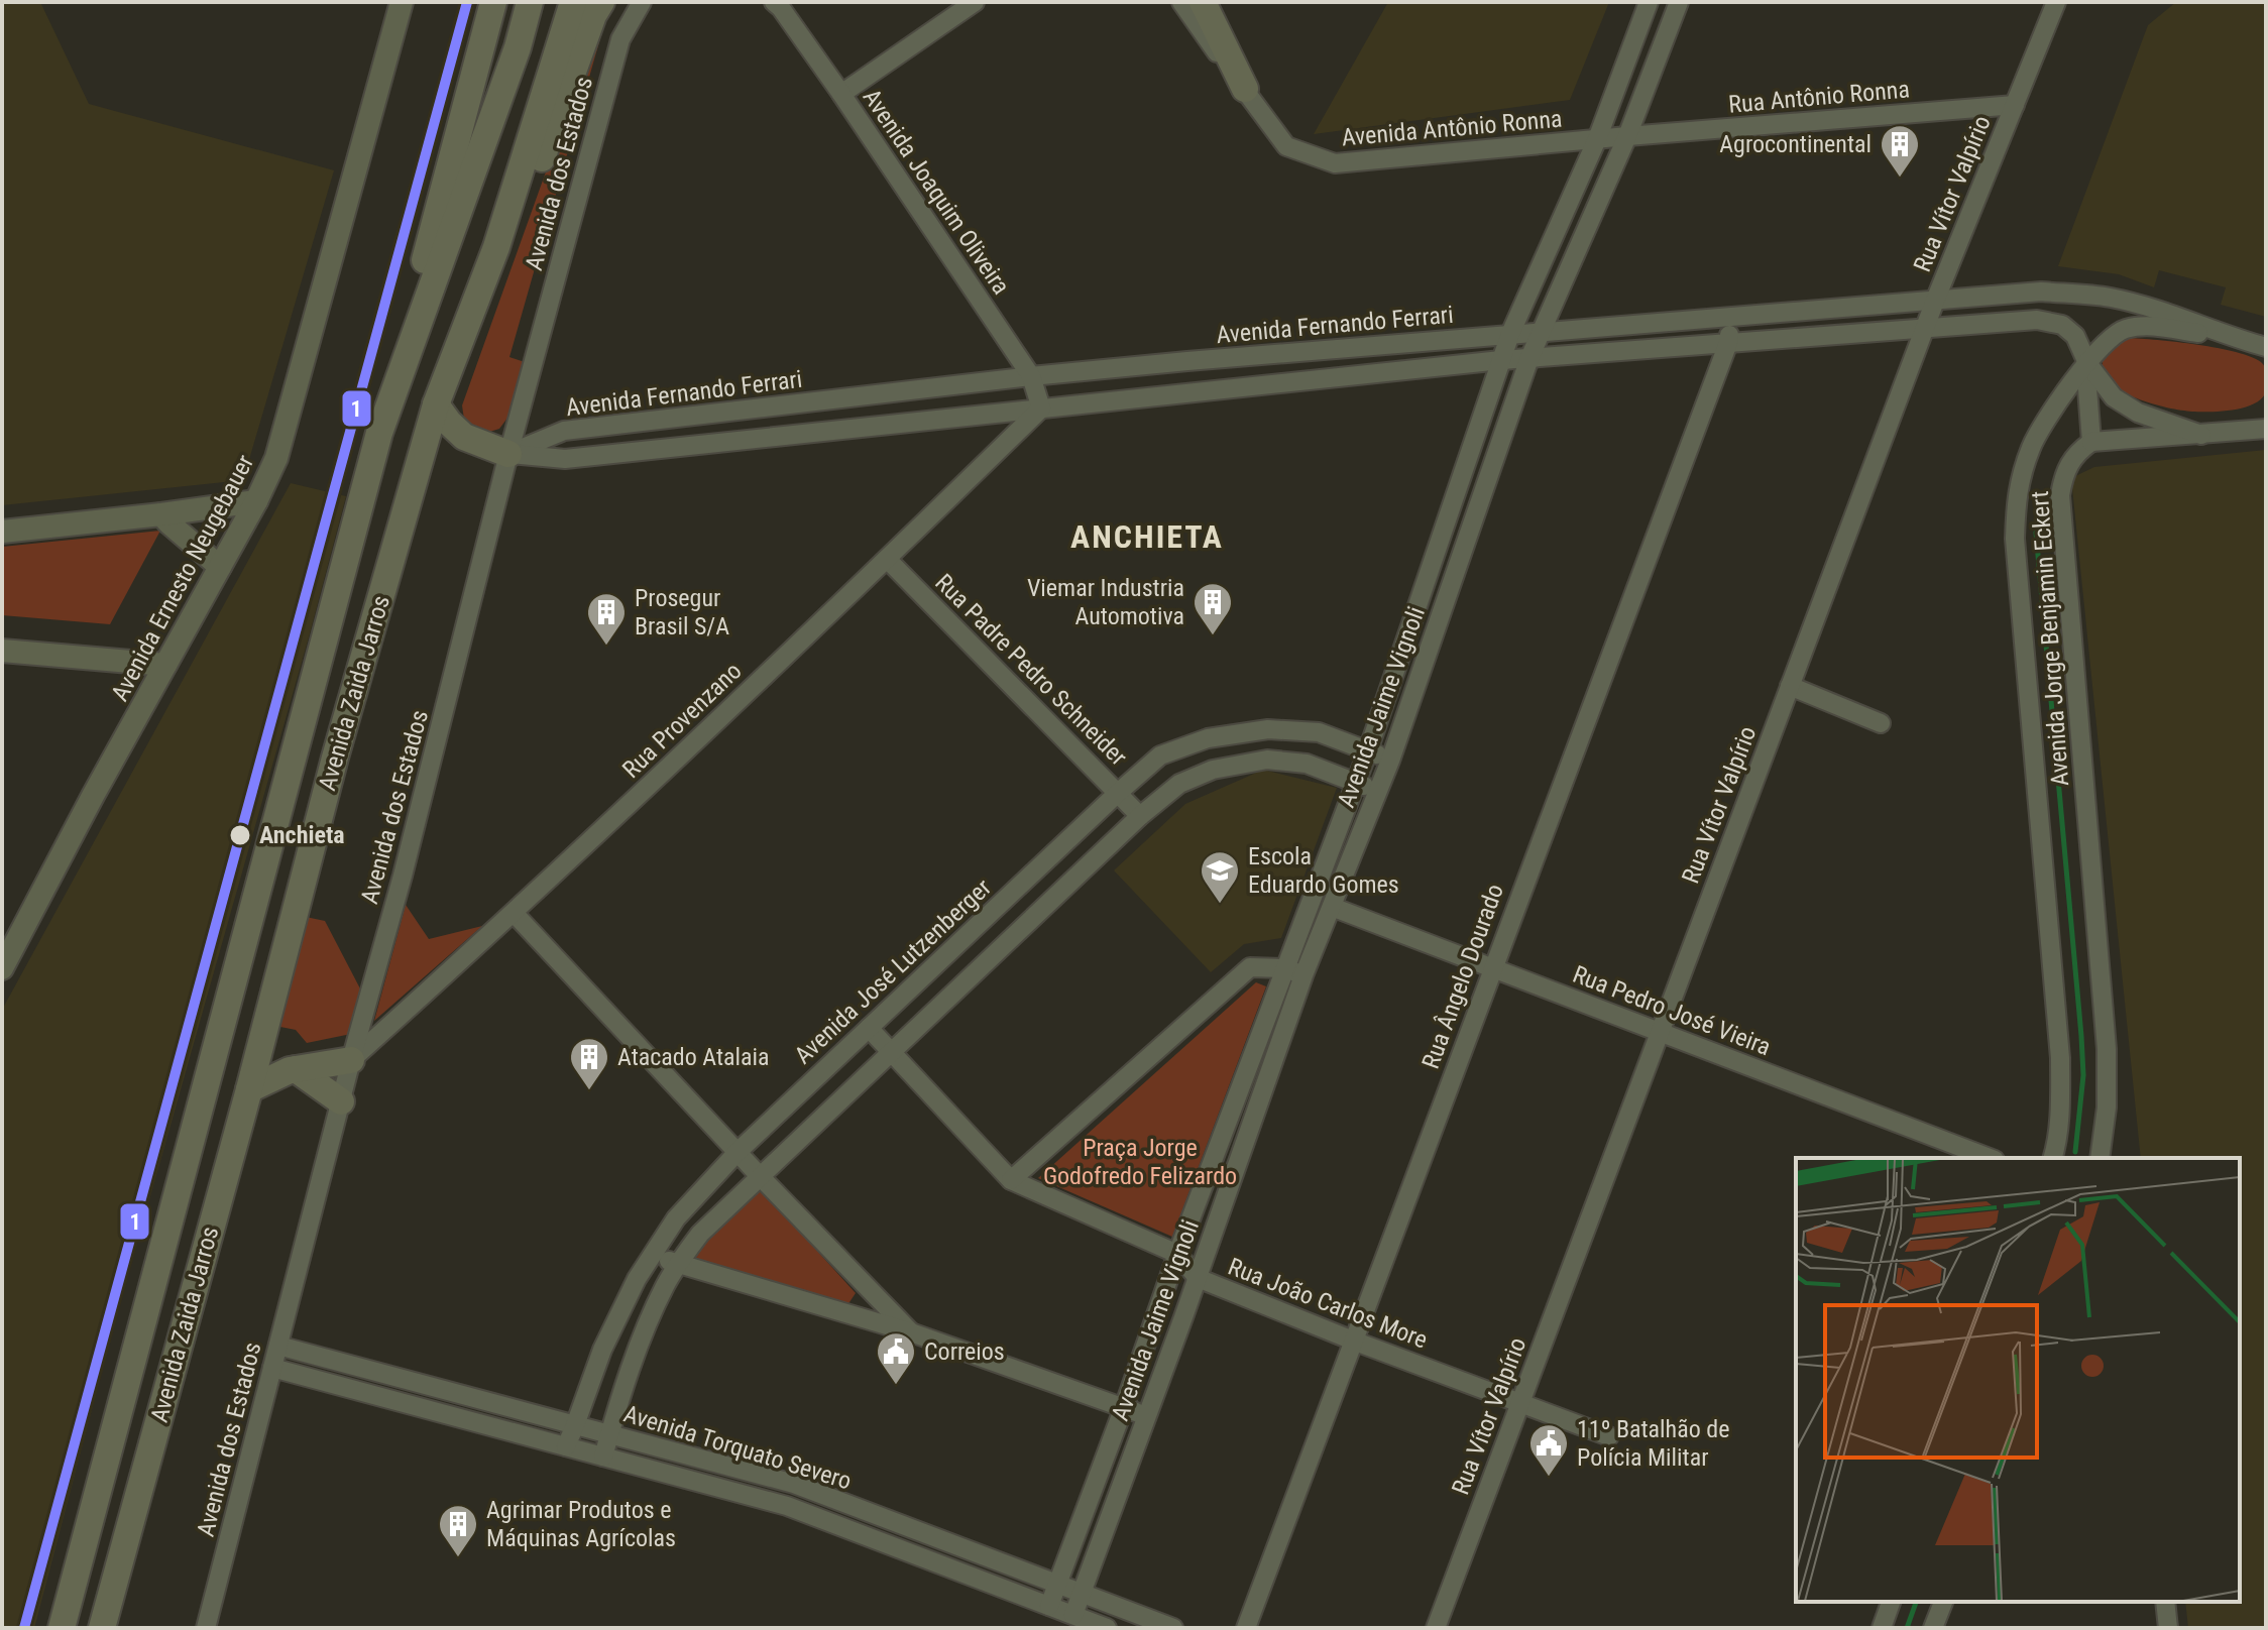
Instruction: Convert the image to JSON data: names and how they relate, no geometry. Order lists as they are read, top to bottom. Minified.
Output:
{"streets":{"highway":["Avenida Zaida Jarros"],"main road":["Avenida Ernesto Neugebauer"],"street":["Rua Antônio Ronna","Avenida Antônio Ronna","Avenida dos Estados","Avenida Joaquim Oliveira","Rua Vítor Valpírio","Avenida Fernando Ferrari","Avenida Jorge Benjamin Eckert","Rua Padre Pedro Schneider","Avenida Jaime Vignoli","Rua Provenzano","Avenida José Lutzenberger","Rua Ângelo Dourado","Rua Pedro José Vieira","Rua João Carlos More","Avenida Torquato Severo"]},"crossings":[["Rua Antônio Ronna","Avenida Antônio Ronna"],["Rua Antônio Ronna","Rua Vítor Valpírio"],["Rua Antônio Ronna","Avenida Jaime Vignoli"],["Avenida Antônio Ronna","Avenida Jaime Vignoli"],["Avenida dos Estados","Avenida Fernando Ferrari"],["Avenida dos Estados","Rua Provenzano"],["Avenida dos Estados","Avenida Torquato Severo"],["Avenida Joaquim Oliveira","Avenida Fernando Ferrari"],["Avenida Joaquim Oliveira","Rua Provenzano"],["Rua Vítor Valpírio","Avenida Fernando Ferrari"],["Rua Vítor Valpírio","Rua Pedro José Vieira"],["Rua Vítor Valpírio","Rua João Carlos More"],["Avenida Fernando Ferrari","Avenida Jorge Benjamin Eckert"],["Avenida Fernando Ferrari","Avenida Jaime Vignoli"],["Avenida Fernando Ferrari","Rua Provenzano"],["Avenida Fernando Ferrari","Rua Ângelo Dourado"],["Rua Padre Pedro Schneider","Rua Provenzano"],["Rua Padre Pedro Schneider","Avenida José Lutzenberger"],["Avenida Jaime Vignoli","Avenida José Lutzenberger"],["Avenida Jaime Vignoli","Rua Pedro José Vieira"],["Avenida Jaime Vignoli","Rua João Carlos More"],["Avenida Jaime Vignoli","Avenida Torquato Severo"],["Avenida José Lutzenberger","Rua João Carlos More"],["Avenida José Lutzenberger","Avenida Torquato Severo"],["Rua Ângelo Dourado","Rua Pedro José Vieira"],["Rua Ângelo Dourado","Rua João Carlos More"]],"districts":["ANCHIETA"],"parks":["Praça Jorge Godofredo Felizardo"],"places":{"building":["Agrocontinental","Viemar Industria Automotiva","Prosegur Brasil S/A","Atacado Atalaia","Agrimar Produtos e Máquinas Agrícolas"],"other":["Anchieta"],"school or university":["Escola Eduardo Gomes"],"public building":["Correios","11º Batalhão de Polícia Militar"]},"lines":["transit line 1"]}
